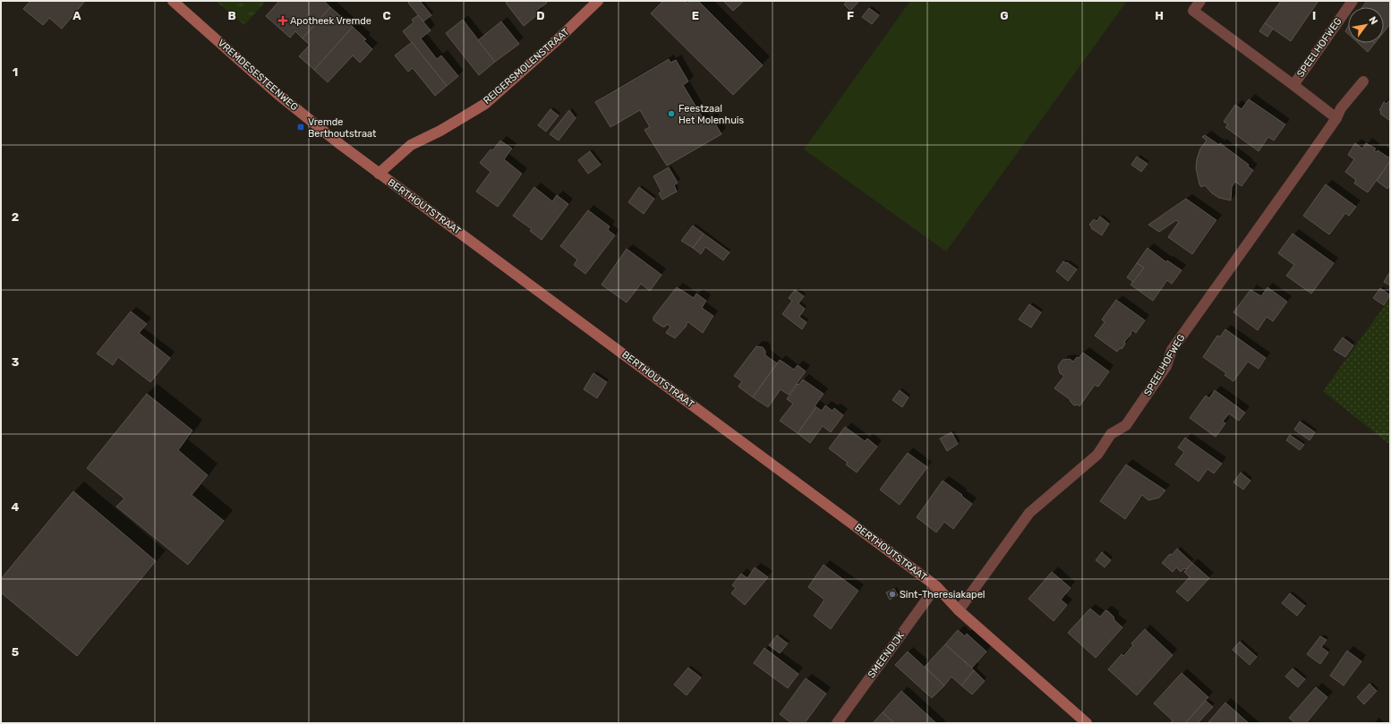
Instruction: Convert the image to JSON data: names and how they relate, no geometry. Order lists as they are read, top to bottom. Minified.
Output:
{"streets":{"street":["SPEELHOFWEG","REIGERSMOLENSTRAAT","VREMDESESTEENWEG","BERTHOUTSTRAAT","SMEENDIJK"]},"crossings":[["SPEELHOFWEG","BERTHOUTSTRAAT"],["REIGERSMOLENSTRAAT","VREMDESESTEENWEG"],["REIGERSMOLENSTRAAT","BERTHOUTSTRAAT"],["VREMDESESTEENWEG","BERTHOUTSTRAAT"],["BERTHOUTSTRAAT","SMEENDIJK"]],"places":{"health":["Apotheek Vremde"],"other":["Feestzaal Het Molenhuis","Sint-Theresiakapel"],"transit":["Vremde Berthoutstraat"]},"north":"top right","grid":{"columns":["A","B","C","D","E","F","G","H","I"],"rows":["1","2","3","4","5"]}}
